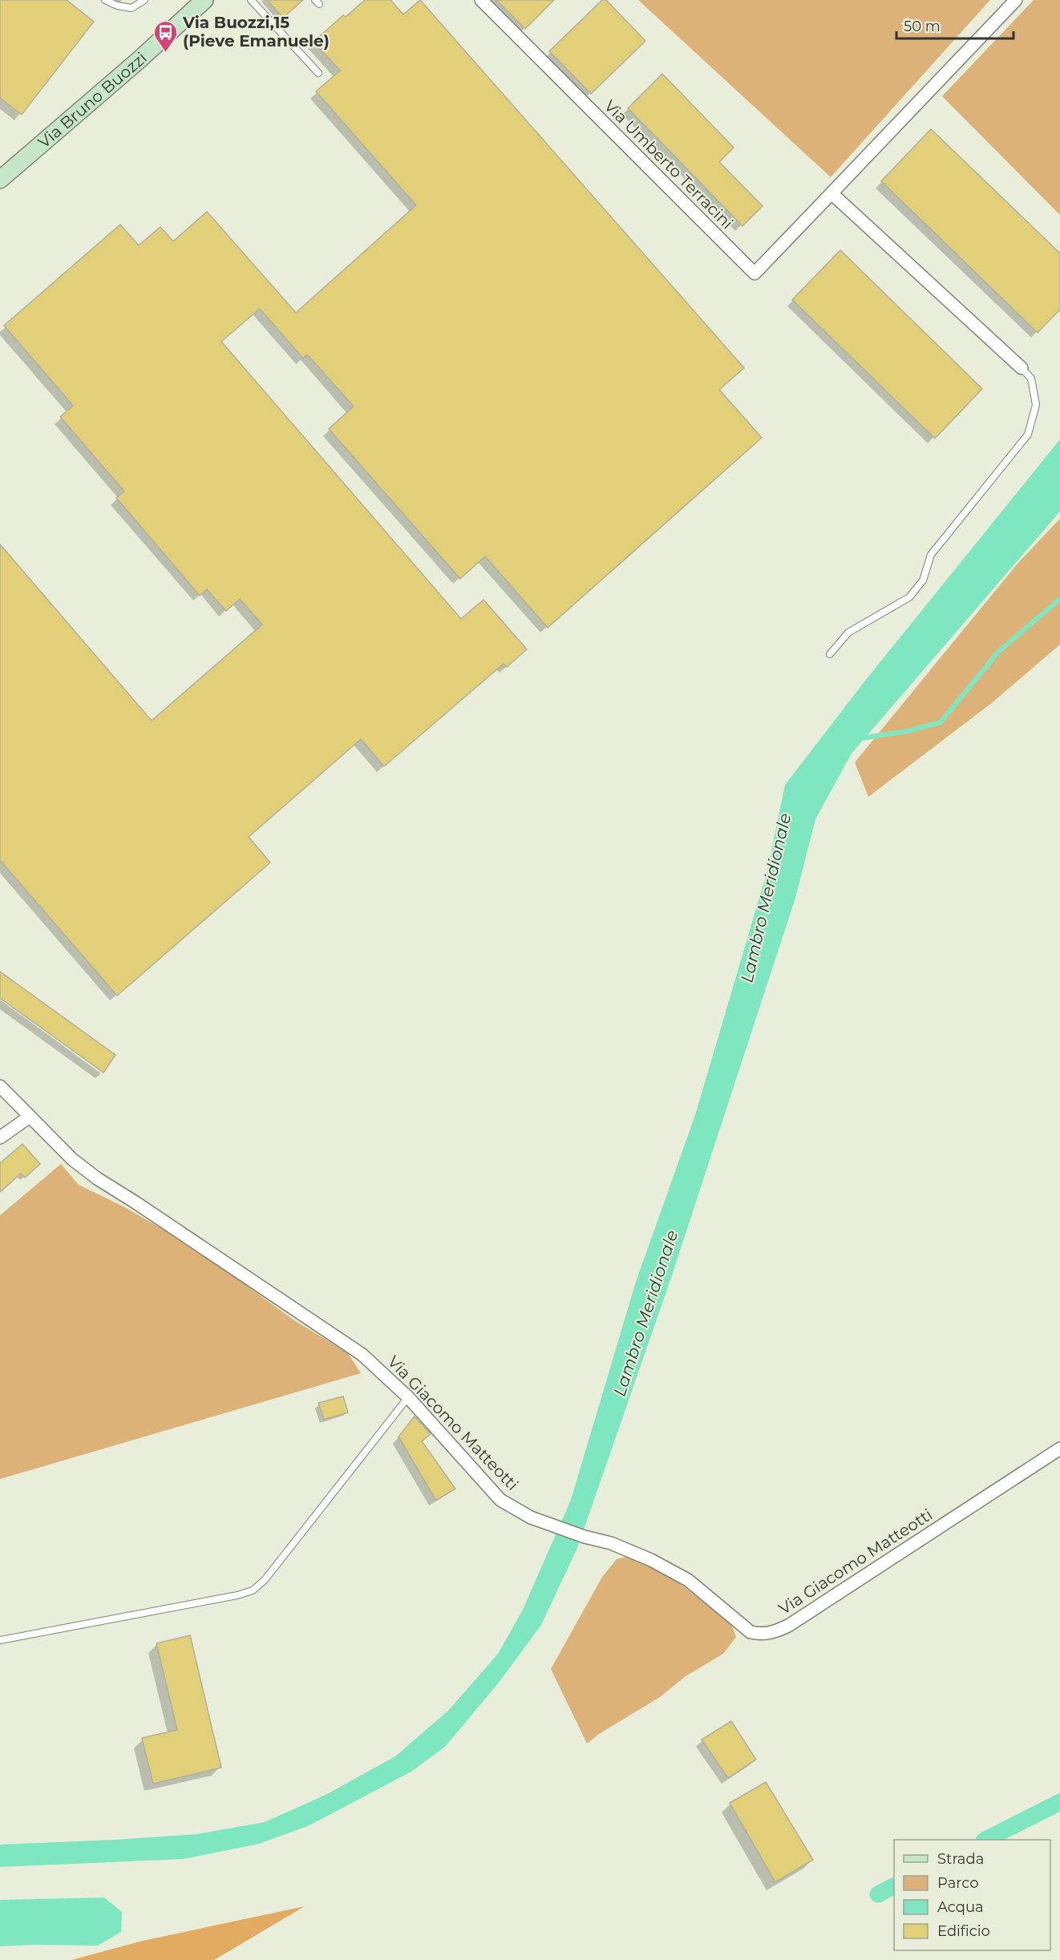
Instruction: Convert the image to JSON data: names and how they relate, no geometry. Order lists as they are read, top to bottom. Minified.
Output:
{"streets":{"main road":["Via Bruno Buozzi"],"street":["Via Umberto Terracini","Via Giacomo Matteotti"]},"water":["Lambro Meridionale"],"places":{"bus stop":["Via Buozzi,15 (Pieve Emanuele)"]},"legend":["Strada","Parco","Acqua","Edificio"],"scale_bar":"50 m"}
